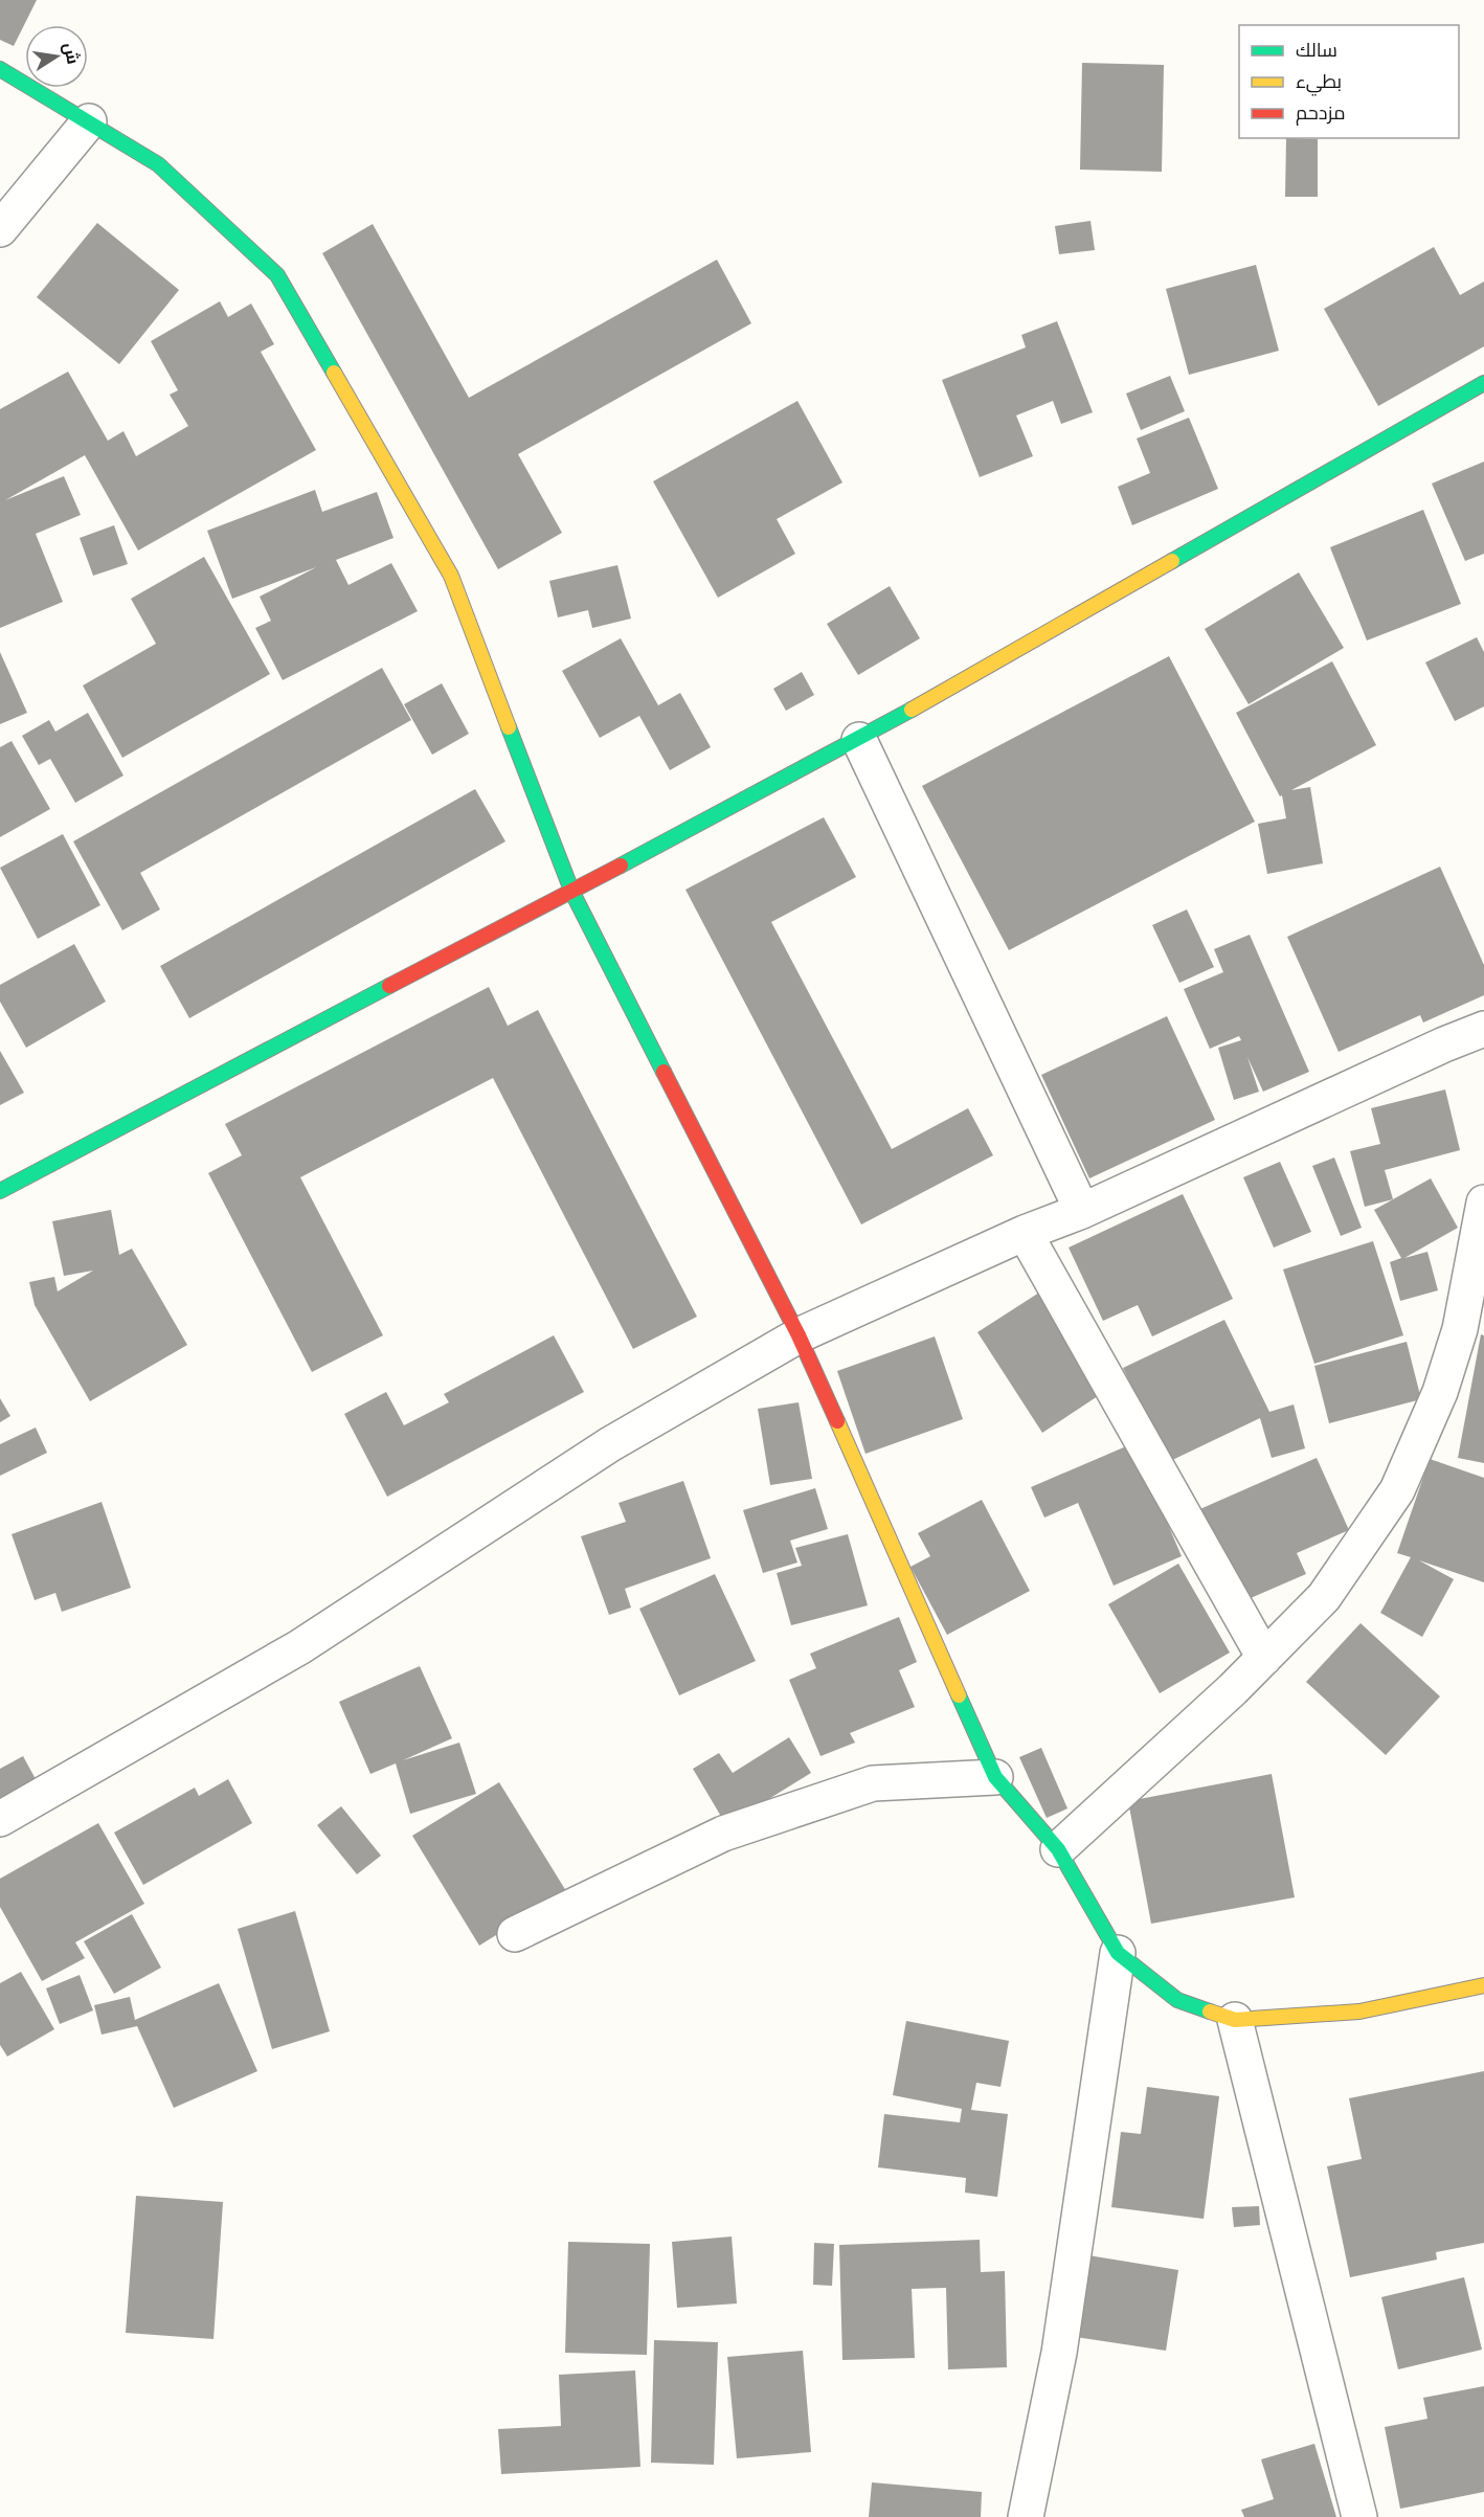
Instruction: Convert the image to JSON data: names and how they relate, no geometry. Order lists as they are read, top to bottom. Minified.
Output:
{"legend":["سالك","بطيء","مزدحم"],"north":"right"}
